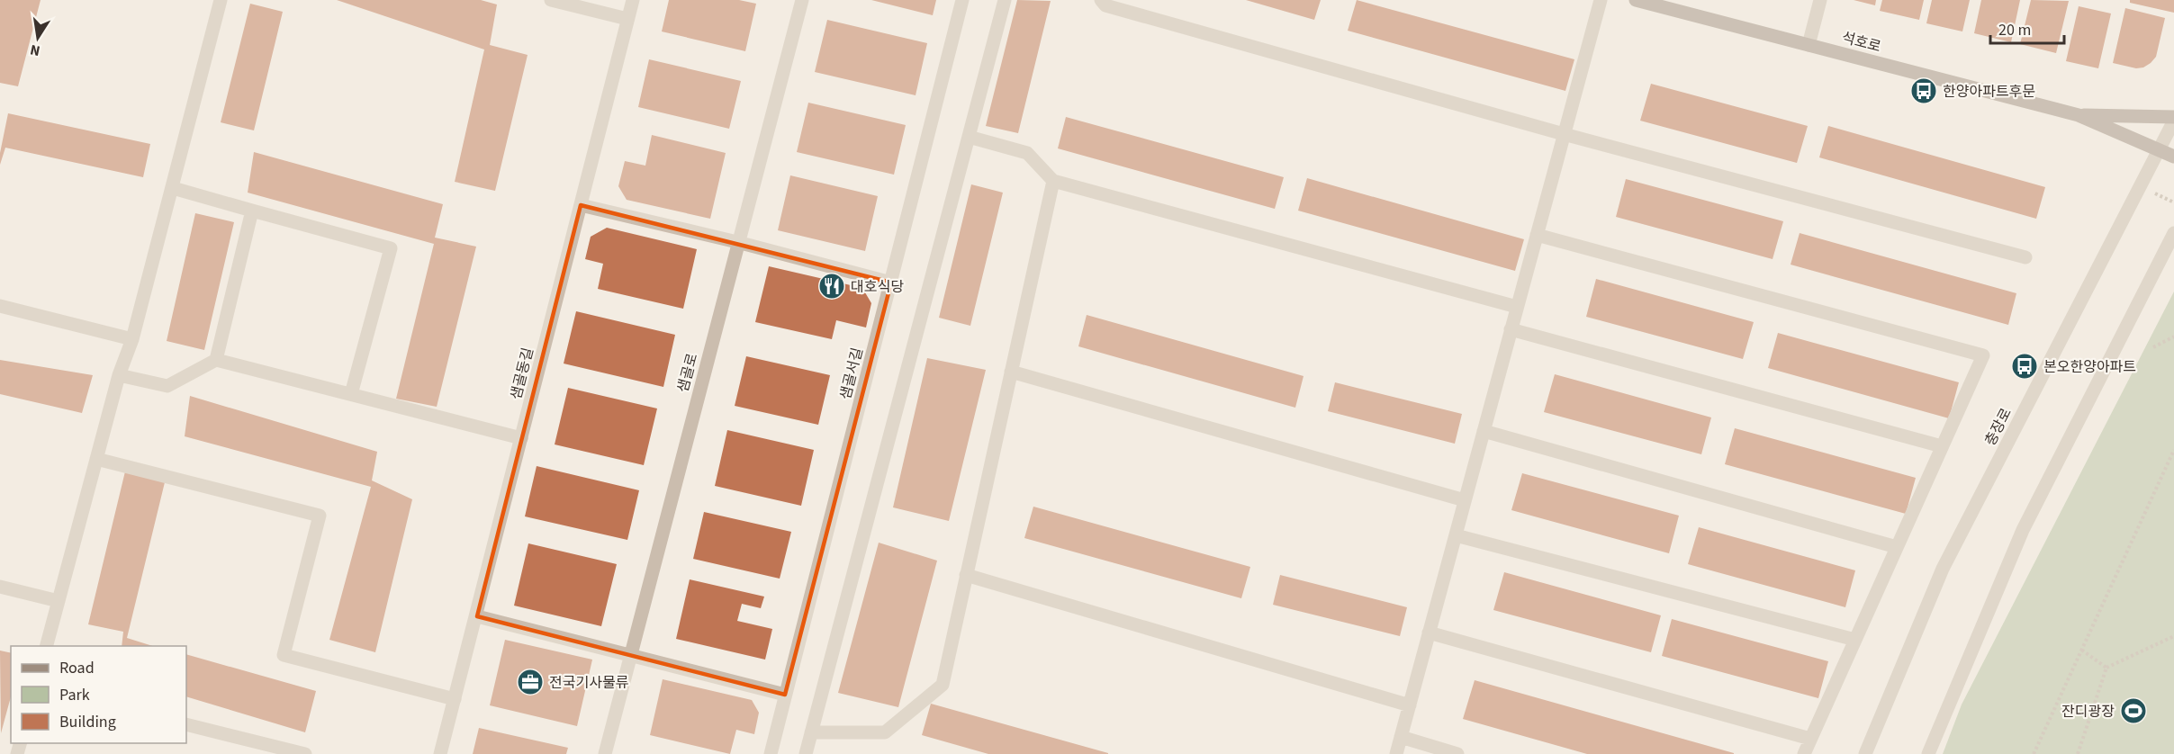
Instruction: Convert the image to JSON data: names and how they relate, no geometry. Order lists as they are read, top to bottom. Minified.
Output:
{"streets":{"main road":["석호로"],"street":["샘골로","샘골동길","샘골서길","충장로"]},"crossings":[["석호로","충장로"]],"places":{"bus stop":["한양아파트후문","본오한양아파트"],"restaurant":["대호식당"],"office":["전국기사물류"],"sports":["잔디광장"]},"legend":["Road","Park","Building"],"scale_bar":"20 m","north":"bottom"}
